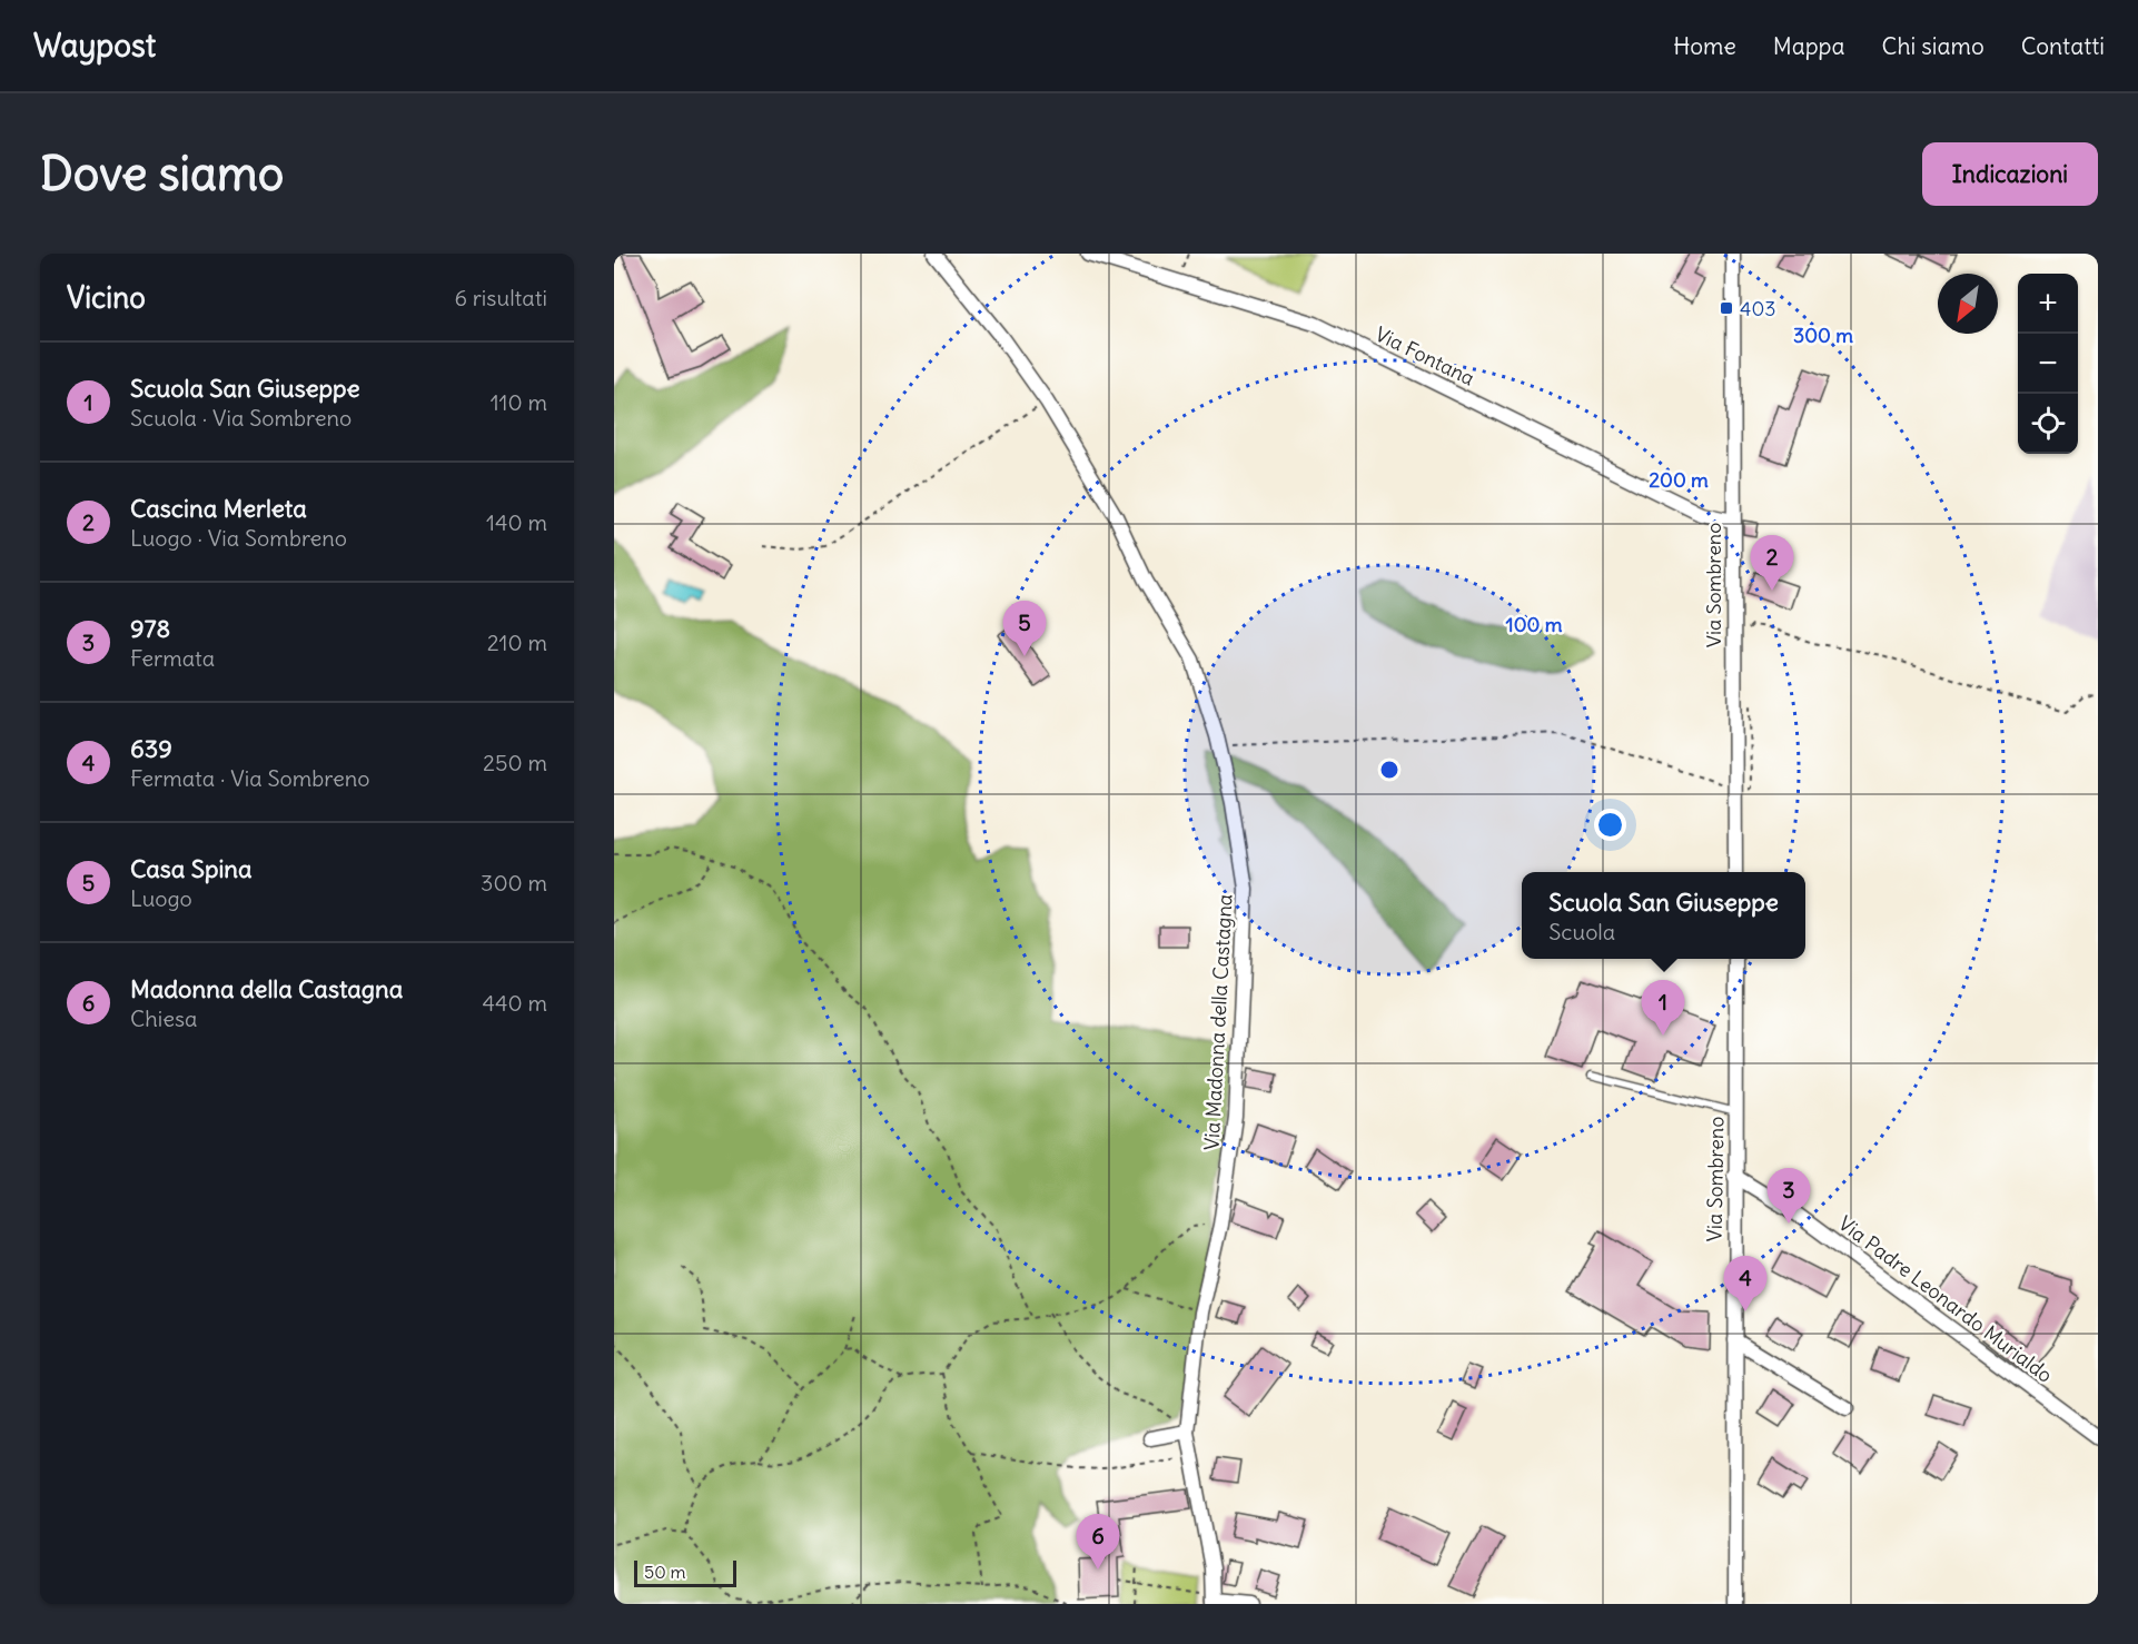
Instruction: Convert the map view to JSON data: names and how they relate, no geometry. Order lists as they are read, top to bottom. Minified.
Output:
{"streets":{"street":["Via Fontana","Via Sombreno","Via Madonna della Castagna","Via Padre Leonardo Murialdo"]},"crossings":[["Via Fontana","Via Sombreno"],["Via Sombreno","Via Padre Leonardo Murialdo"]],"places":{"transit":["403"]},"scale_bar":"50 m","north":"bottom left","page":{"header":"Waypost","nav":["Home","Mappa","Chi siamo","Contatti"],"buttons":"Indicazioni","title":"Dove siamo","heading":["Vicino","6 risultati"],"map_buttons":["+","−"],"list":[{"mark":"1","name":"Scuola San Giuseppe","note":"Scuola · Via Sombreno","value":"110 m"},{"mark":"2","name":"Cascina Merleta","note":"Luogo · Via Sombreno","value":"140 m"},{"mark":"3","name":"978","note":"Fermata","value":"210 m"},{"mark":"4","name":"639","note":"Fermata · Via Sombreno","value":"250 m"},{"mark":"5","name":"Casa Spina","note":"Luogo","value":"300 m"},{"mark":"6","name":"Madonna della Castagna","note":"Chiesa","value":"440 m"}],"pins":["2","5","1","3","4","6"],"popup":["Scuola San Giuseppe","Scuola"],"scale":"50 m"},"rings":["300 m","200 m","100 m"]}
